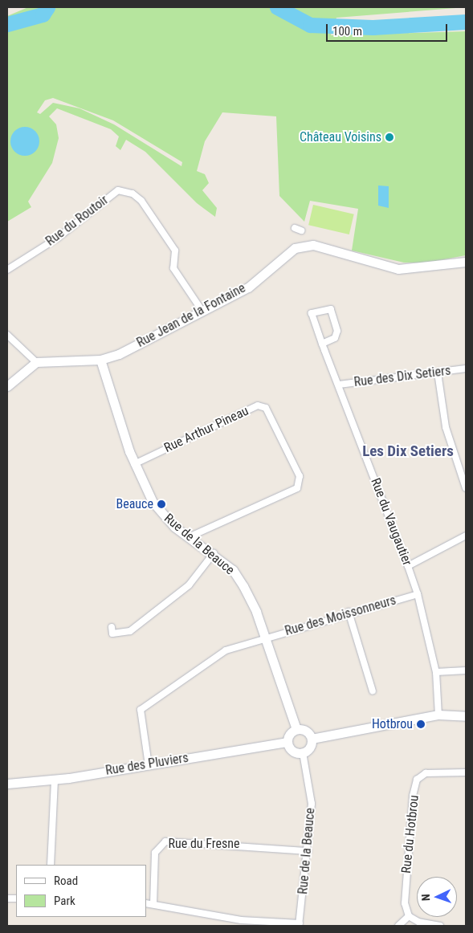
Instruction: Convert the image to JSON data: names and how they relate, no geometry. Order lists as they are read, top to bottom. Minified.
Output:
{"streets":{"street":["Rue du Routoir","Rue Jean de la Fontaine","Rue des Dix Setiers","Rue Arthur Pineau","Rue du Vaugautier","Rue de la Beauce","Rue des Moissonneurs","Rue des Pluviers","Rue du Hotbrou","Rue du Fresne"]},"crossings":[["Rue du Routoir","Rue Jean de la Fontaine"],["Rue Jean de la Fontaine","Rue de la Beauce"],["Rue des Dix Setiers","Rue du Vaugautier"],["Rue Arthur Pineau","Rue de la Beauce"],["Rue du Vaugautier","Rue des Moissonneurs"],["Rue de la Beauce","Rue des Moissonneurs"],["Rue de la Beauce","Rue des Pluviers"],["Rue de la Beauce","Rue du Fresne"],["Rue des Moissonneurs","Rue des Pluviers"]],"districts":["Les Dix Setiers"],"places":["Château Voisins","Beauce","Hotbrou"],"legend":["Road","Park"],"scale_bar":"100 m","north":"left"}
